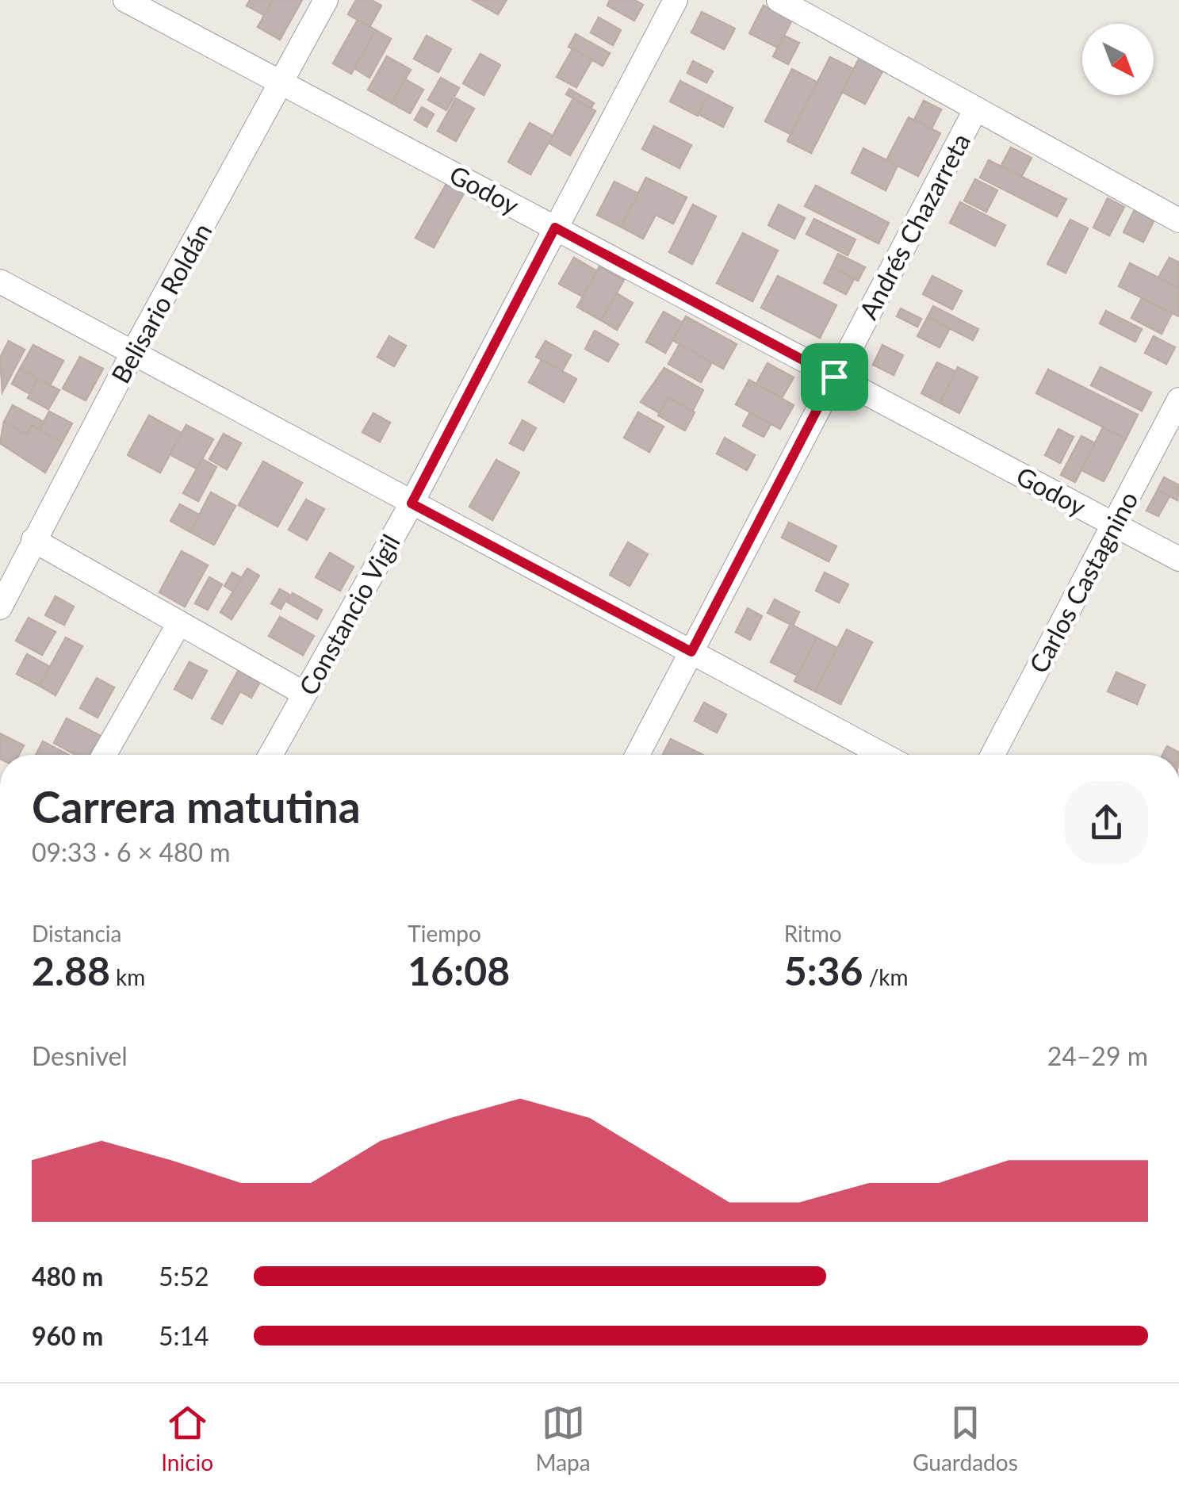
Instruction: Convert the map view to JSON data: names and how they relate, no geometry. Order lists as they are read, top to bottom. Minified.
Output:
{"streets":{"street":["Godoy","Andrés Chazarreta","Belisario Roldán","Carlos Castagnino","Constancio Vigil"]},"crossings":[["Godoy","Andrés Chazarreta"],["Godoy","Belisario Roldán"],["Godoy","Carlos Castagnino"],["Godoy","Constancio Vigil"]],"north":"bottom right","page":{"heading":["Carrera matutina","09:33 · 6 × 480 m"],"stats":[["Distancia","2.88 km"],["Tiempo","16:08"],["Ritmo","5:36 /km"]],"chart":["Desnivel","24–29 m"],"list":[{"name":"480 m","note":"5:52"},{"name":"960 m","note":"5:14"}],"tabs":["Inicio","Mapa","Guardados"]}}
